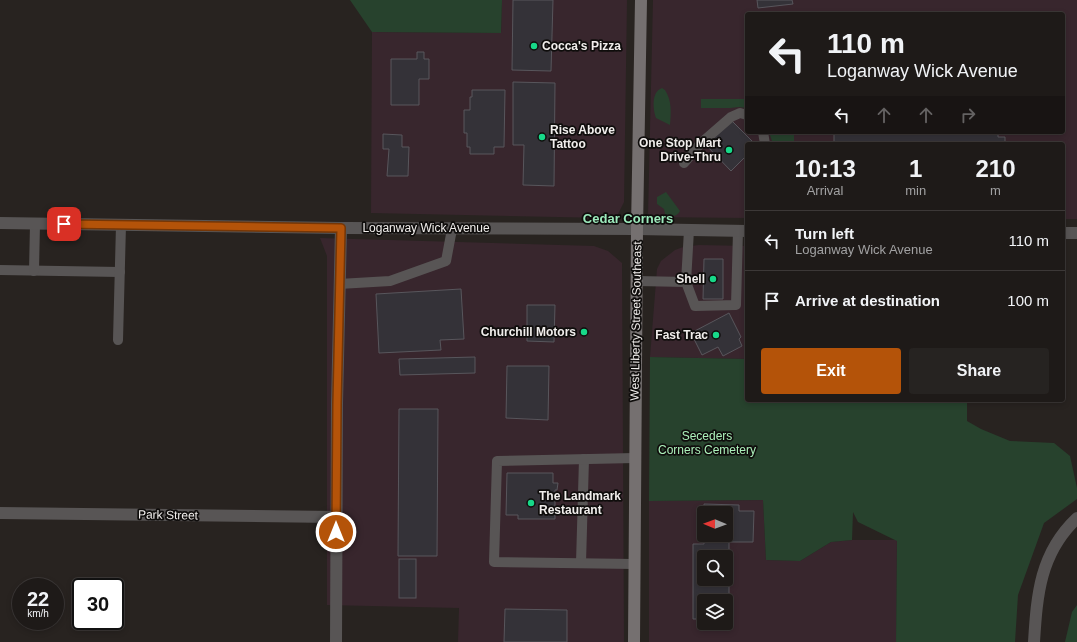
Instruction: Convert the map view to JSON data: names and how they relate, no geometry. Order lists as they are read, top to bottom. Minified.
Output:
{"streets":{"main road":["West Liberty Street Southeast"],"street":["Loganway Wick Avenue","Park Street"]},"crossings":[["Loganway Wick Avenue","West Liberty Street Southeast"]],"districts":["Cedar Corners"],"parks":["Seceders Corners Cemetery"],"places":["Cocca's Pizza","Rise Above Tattoo","One Stop Mart Drive-Thru","Shell","Churchill Motors","Fast Trac","The Landmark Restaurant"],"north":"left","page":{"turn":["110 m","Loganway Wick Avenue"],"eta":["10:13","Arrival","1","min","210","m"],"list":[{"name":"Turn left","note":"Loganway Wick Avenue","value":"110 m"},{"name":"Arrive at destination","value":"100 m"}],"buttons":["Exit","Share"],"speed":"22 km/h","limit":"30"}}
